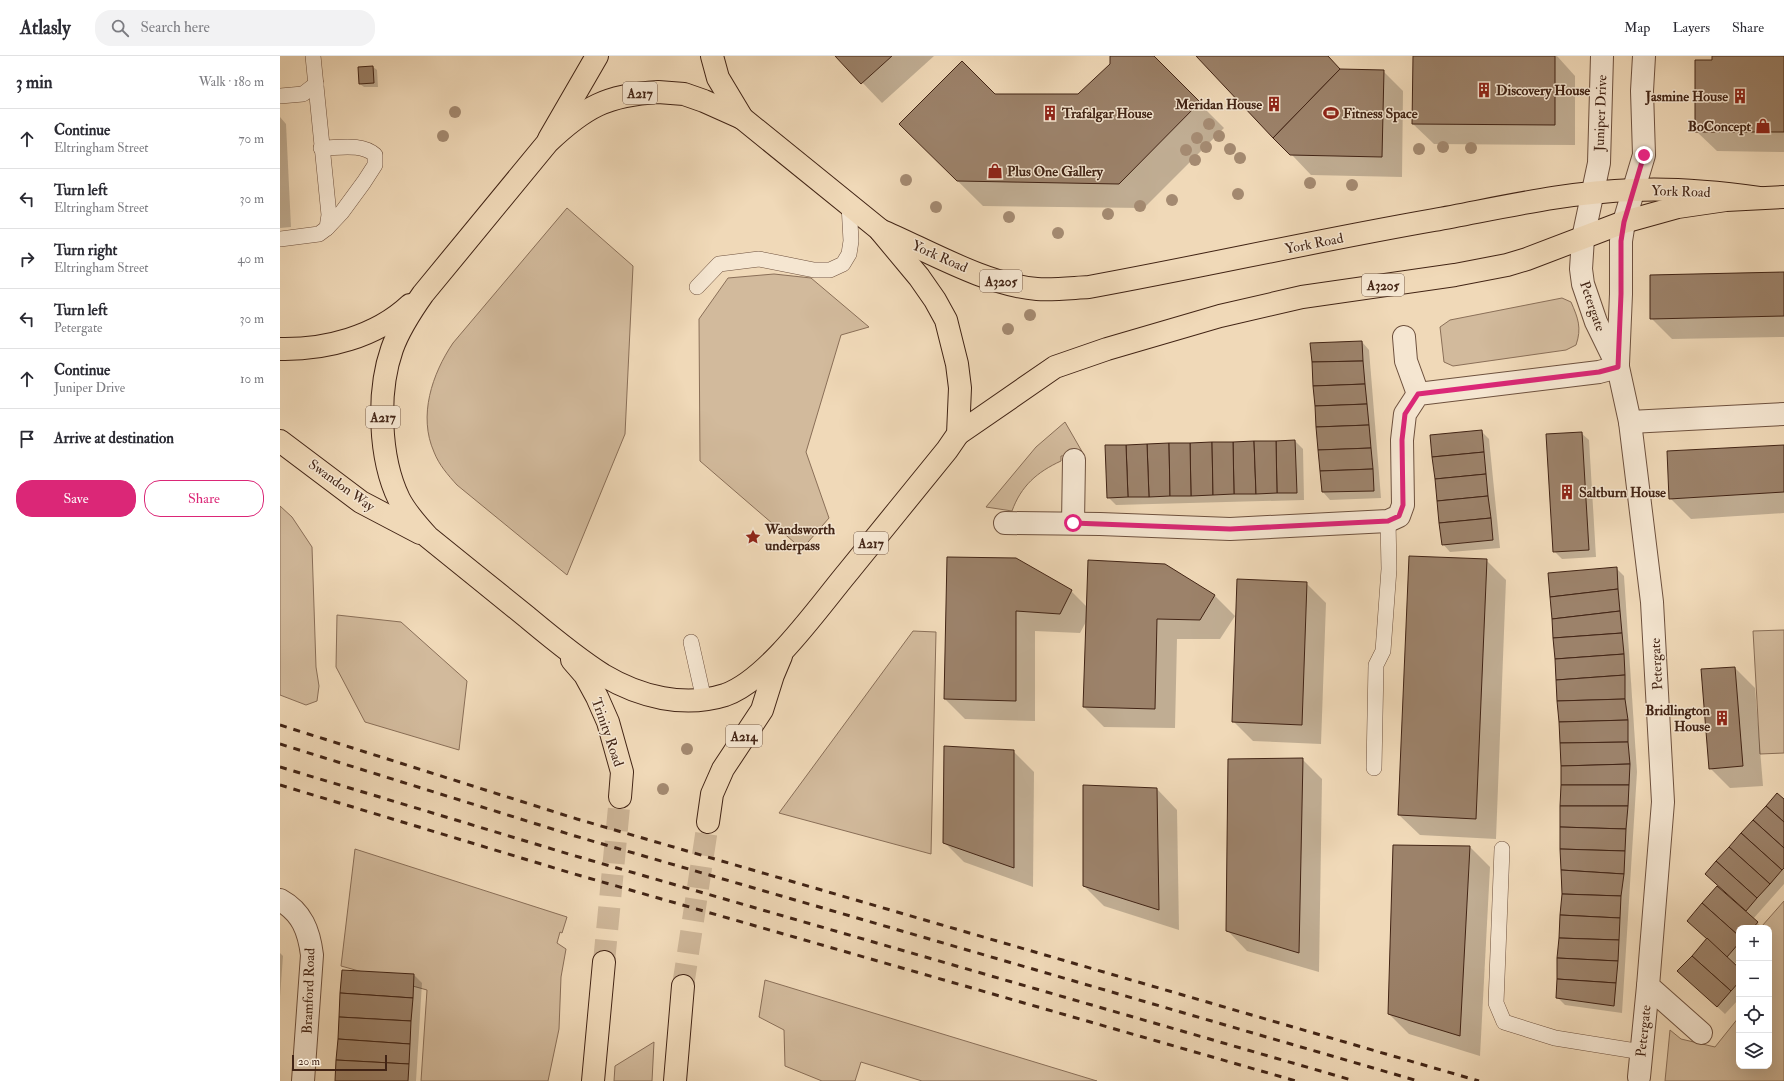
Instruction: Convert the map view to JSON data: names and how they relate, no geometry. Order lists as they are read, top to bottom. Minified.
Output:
{"streets":{"main road":["A217","York Road","A3205","Swandon Way","Trinity Road","A214"],"street":["Juniper Drive","Petergate","Bramford Road"]},"crossings":[["A217","York Road"],["A217","Swandon Way"],["A217","Trinity Road"],["A217","A214"],["Juniper Drive","York Road"],["Juniper Drive","Petergate"],["York Road","Petergate"]],"places":{"building":["Discovery House","Jasmine House","Meridan House","Trafalgar House","Saltburn House","Bridlington House"],"sports":["Fitness Space"],"shop":["BoConcept","Plus One Gallery"],"place":["Wandsworth underpass"]},"scale_bar":"20 m","page":{"header":"Atlasly","search":"Search here","nav":["Map","Layers","Share"],"heading":["3 min","Walk · 180 m"],"list":[["Continue","Eltringham Street","70 m"],["Turn left","Eltringham Street","30 m"],["Turn right","Eltringham Street","40 m"],["Turn left","Petergate","30 m"],["Continue","Juniper Drive","10 m"],"Arrive at destination"],"buttons":["Save","Share"],"map_buttons":["+","−"],"scale":"20 m"}}
